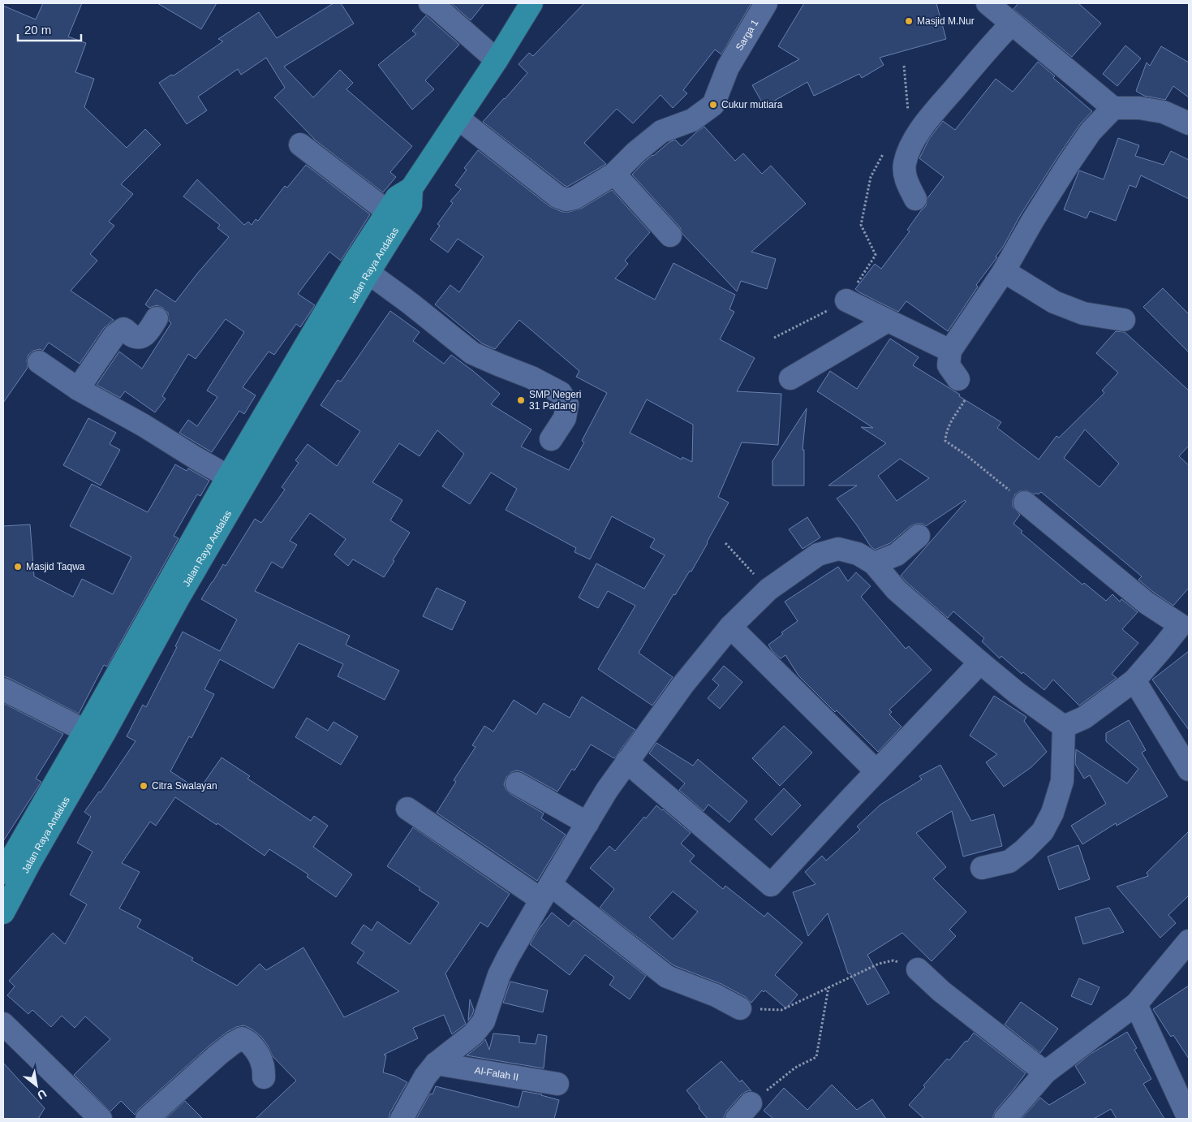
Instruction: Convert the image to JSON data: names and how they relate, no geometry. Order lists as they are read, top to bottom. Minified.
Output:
{"streets":{"main road":["Jalan Raya Andalas"],"street":["Sarga 1","Al-Falah II"]},"crossings":[["Sarga 1","Jalan Raya Andalas"]],"places":["Masjid M.Nur","Cukur mutiara","SMP Negeri 31 Padang","Masjid Taqwa","Citra Swalayan"],"scale_bar":"20 m","north":"bottom right"}
